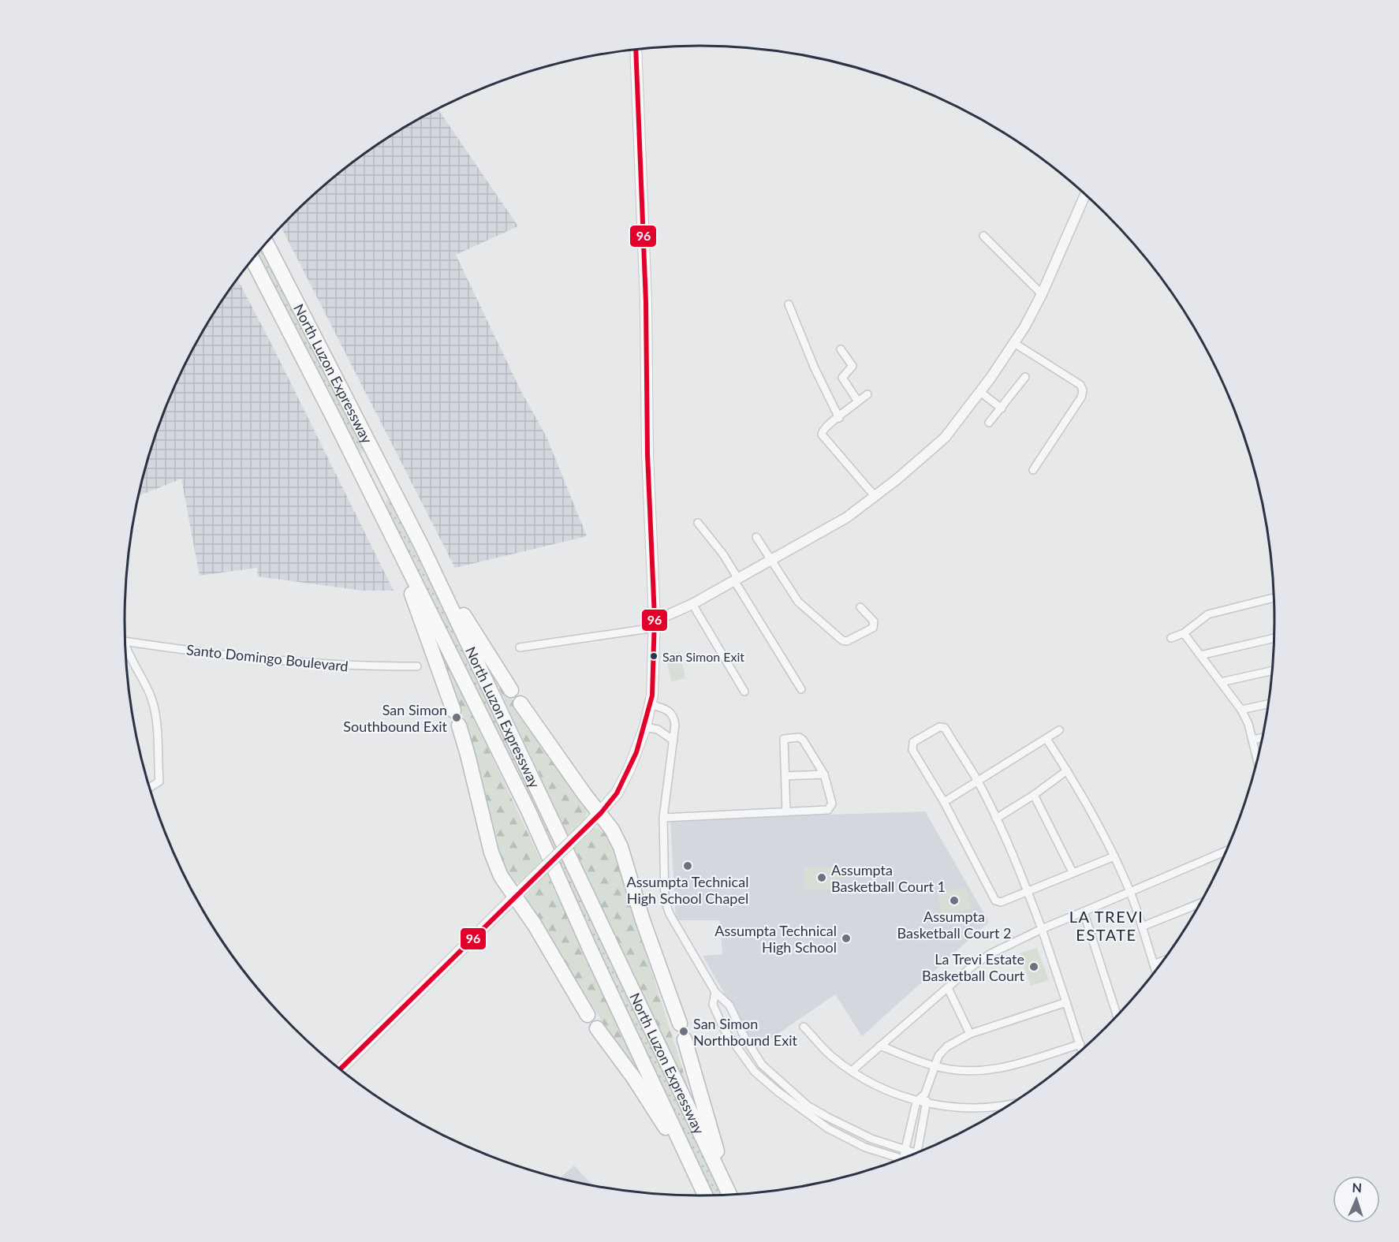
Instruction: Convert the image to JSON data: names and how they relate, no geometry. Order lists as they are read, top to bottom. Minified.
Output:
{"streets":{"highway":["North Luzon Expressway"],"street":["Santo Domingo Boulevard"]},"districts":["LA TREVI ESTATE"],"places":["San Simon Exit","San Simon Southbound Exit","Assumpta Technical High School Chapel","Assumpta Basketball Court 1","Assumpta Basketball Court 2","Assumpta Technical High School","La Trevi Estate Basketball Court","San Simon Northbound Exit"],"lines":["transit line 96"],"north":"top"}
